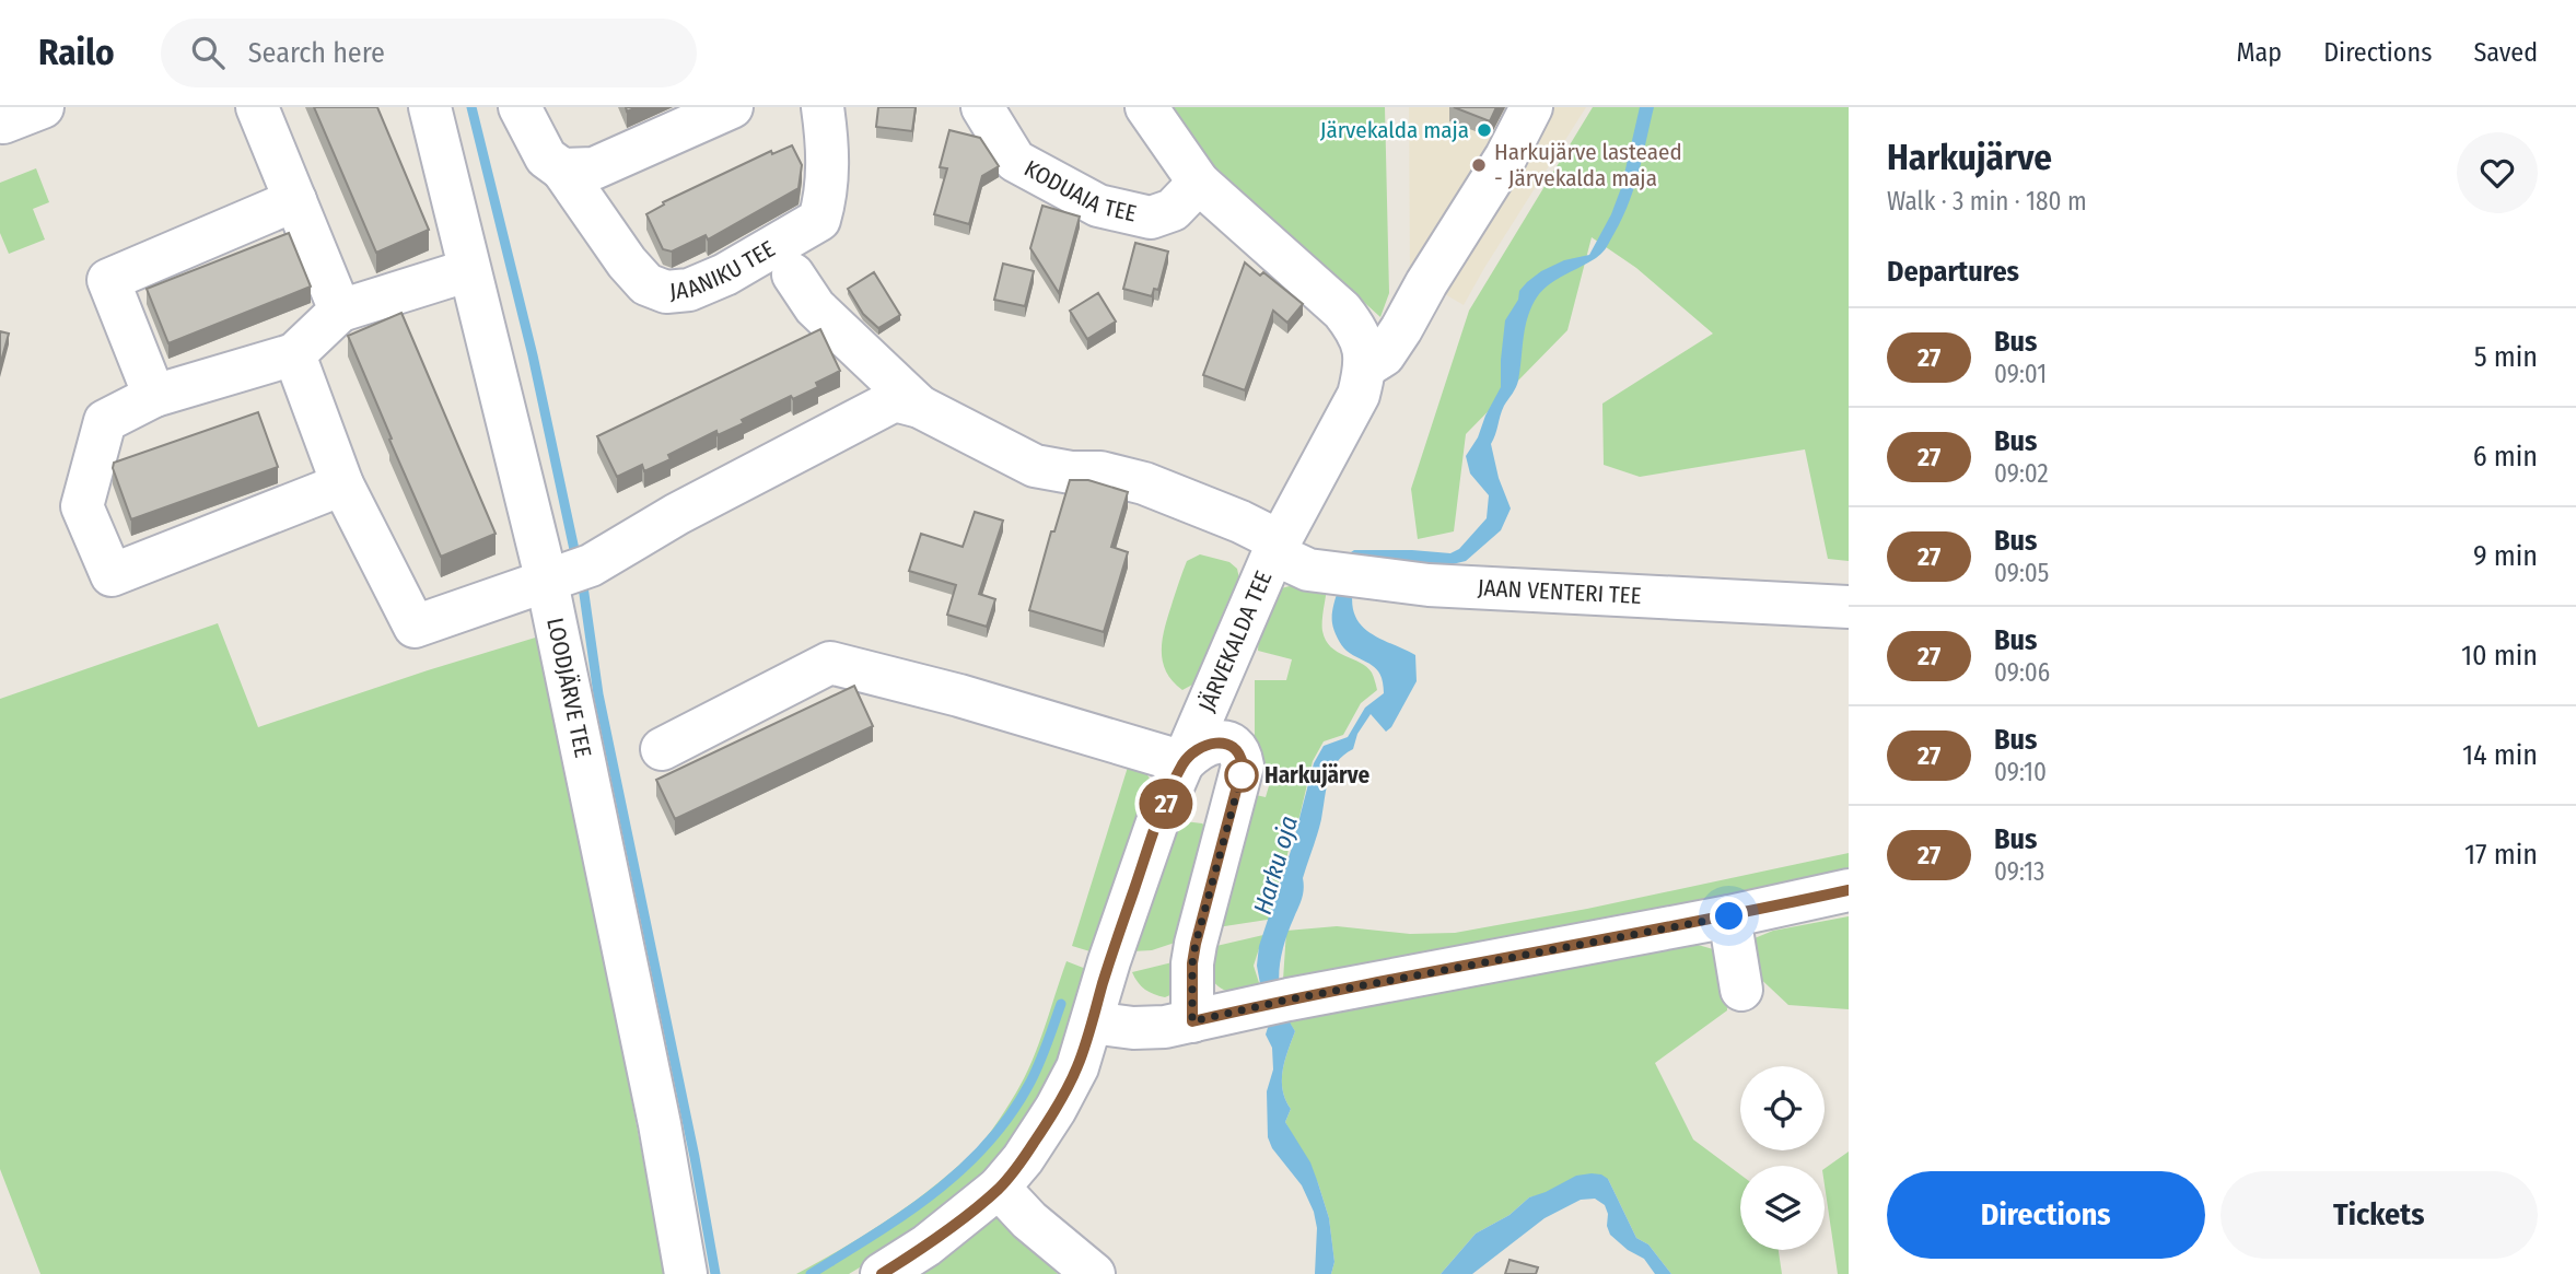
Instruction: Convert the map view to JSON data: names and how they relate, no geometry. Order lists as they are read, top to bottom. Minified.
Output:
{"streets":{"street":["KODUAIA TEE","JAANIKU TEE","JAAN VENTERI TEE","JÄRVEKALDA TEE","LOODJÄRVE TEE"]},"crossings":[["JAAN VENTERI TEE","JÄRVEKALDA TEE"]],"water":["Harku oja"],"places":["Järvekalda maja","Harkujärve lasteaed - Järvekalda maja","Harkujärve"],"lines":["bus line 27"],"page":{"header":"Railo","search":"Search here","nav":["Map","Directions","Saved"],"on_map":"27","heading":[["Harkujärve","Walk · 3 min · 180 m"],"Departures"],"list":[{"mark":"27","name":"Bus","note":"09:01","value":"5 min"},{"mark":"27","name":"Bus","note":"09:02","value":"6 min"},{"mark":"27","name":"Bus","note":"09:05","value":"9 min"},{"mark":"27","name":"Bus","note":"09:06","value":"10 min"},{"mark":"27","name":"Bus","note":"09:10","value":"14 min"},{"mark":"27","name":"Bus","note":"09:13","value":"17 min"}],"buttons":["Directions","Tickets"]}}
